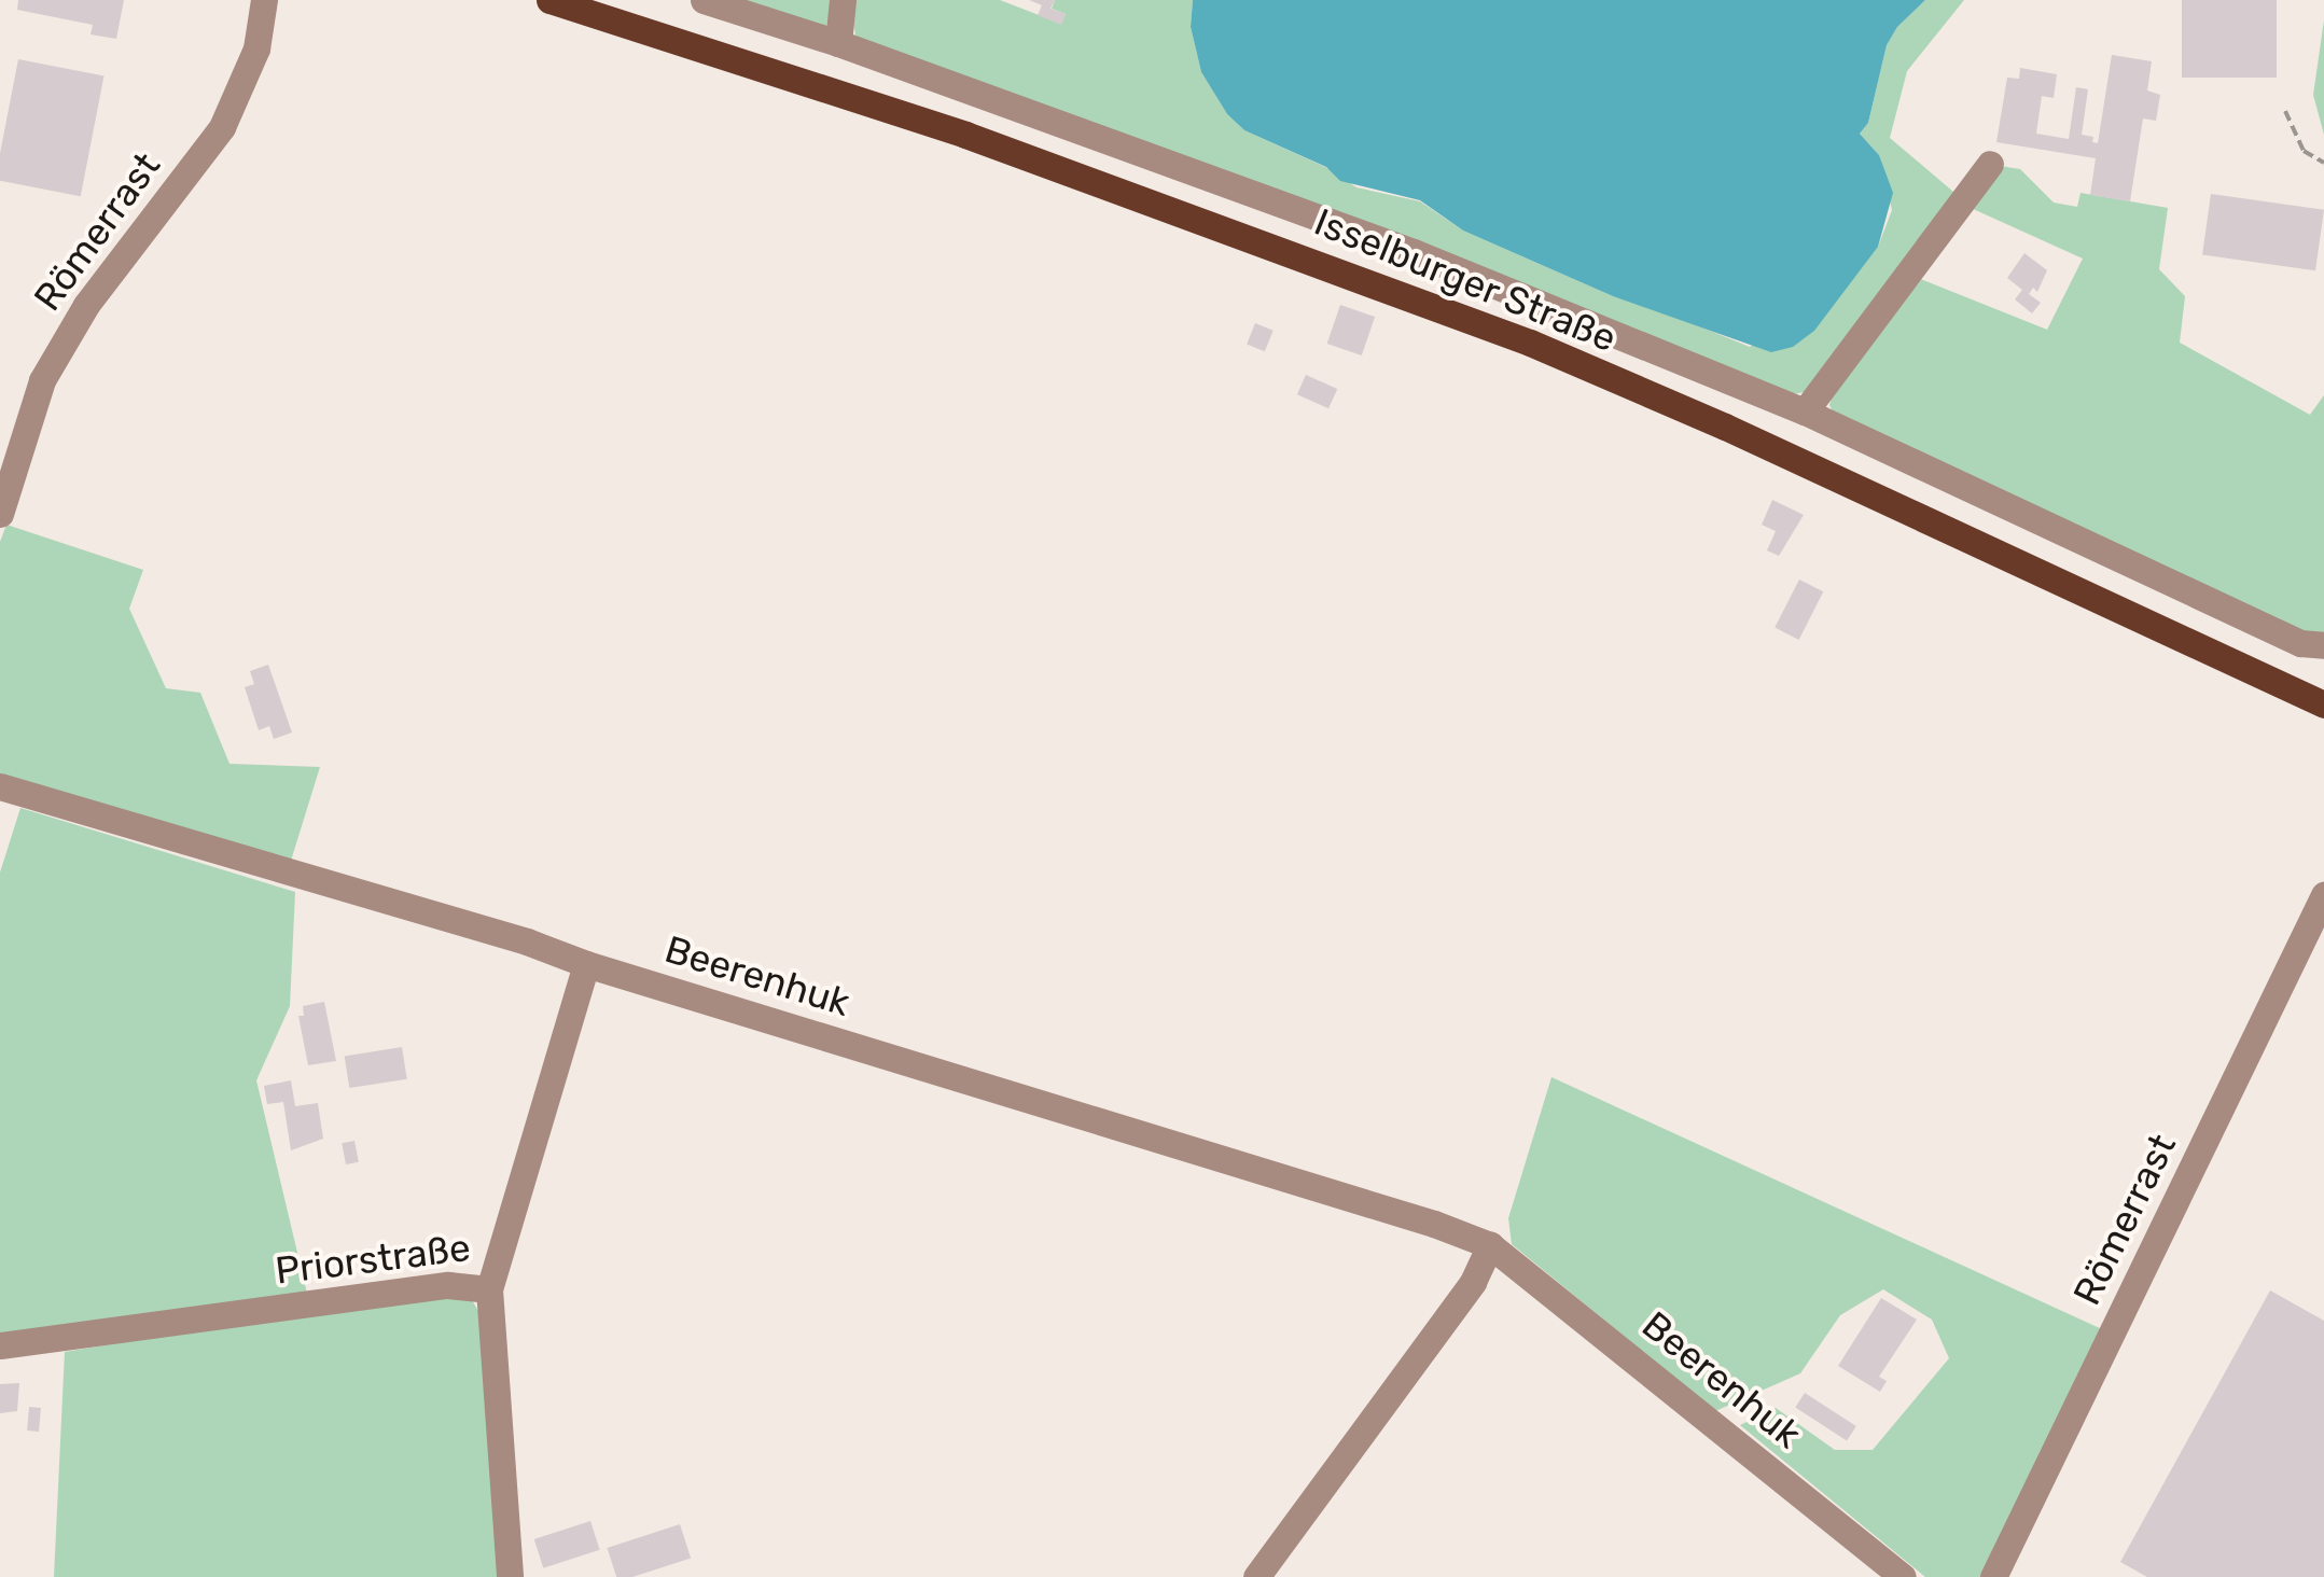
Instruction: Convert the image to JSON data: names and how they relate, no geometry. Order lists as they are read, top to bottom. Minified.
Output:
{"streets":{"main road":["Isselburger Straße"],"street":["Römerrast","Beerenhuk","Priorstraße"]},"crossings":[["Beerenhuk","Priorstraße"]]}
